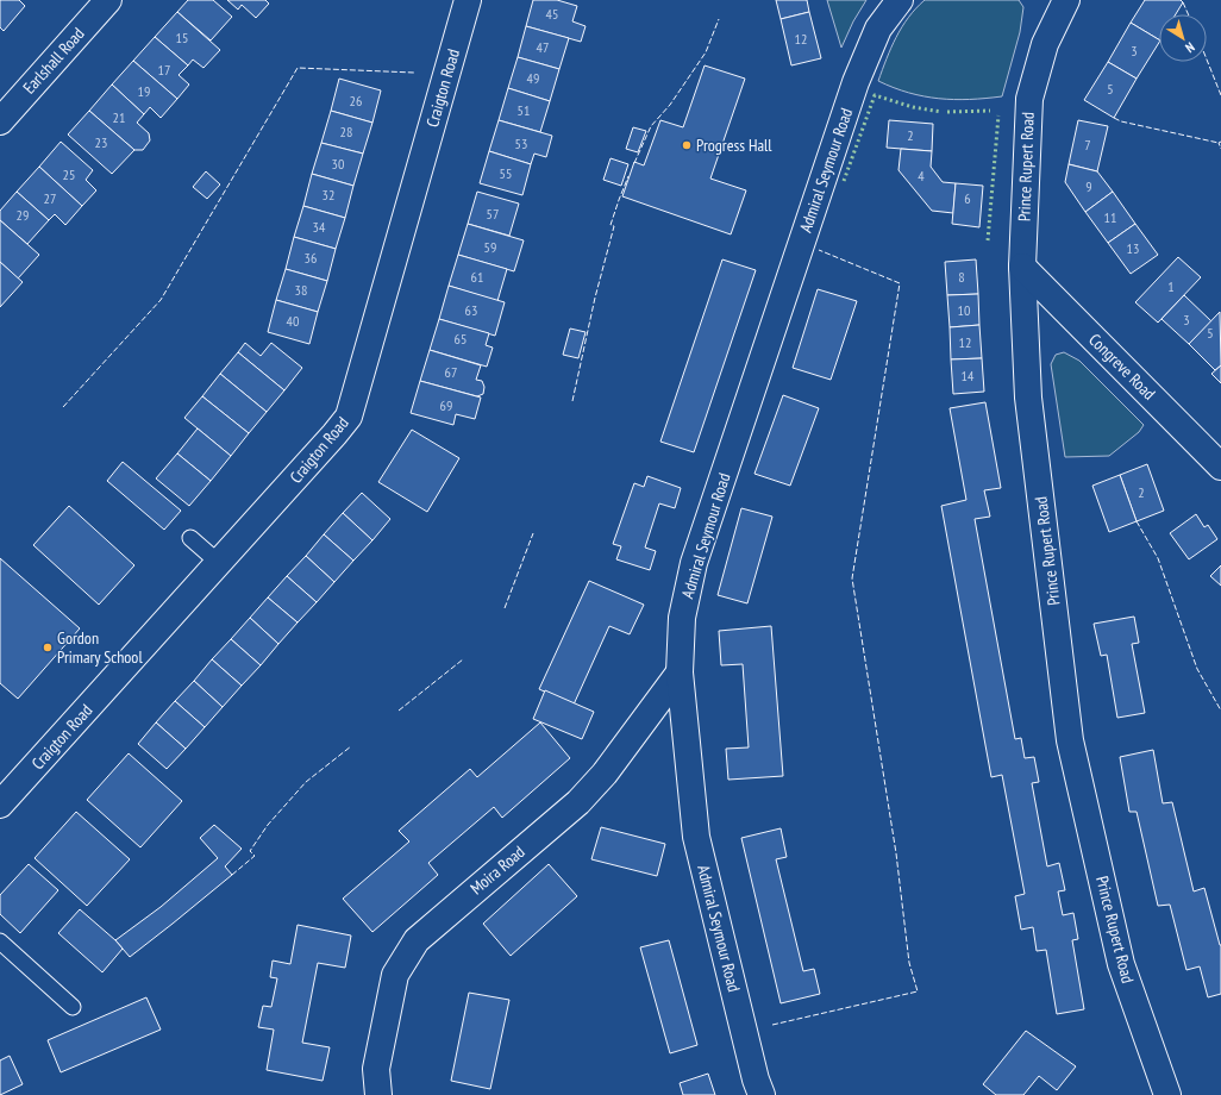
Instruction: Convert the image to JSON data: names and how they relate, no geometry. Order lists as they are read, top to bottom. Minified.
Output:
{"streets":{"street":["Earlshall Road","Craigton Road","Prince Rupert Road","Admiral Seymour Road","Congreve Road","Moira Road"]},"crossings":[["Prince Rupert Road","Congreve Road"],["Admiral Seymour Road","Moira Road"]],"places":["Progress Hall","Gordon Primary School"],"house_numbers":["45","15","12","47","3","17","49","5","19","26","51","21","28","2","23","53","7","30","55","25","4","9","32","27","6","57","29","11","34","59","13","36","61","8","1","38","63","10","3","40","5","65","12","67","14","69","2"],"north":"bottom right"}
